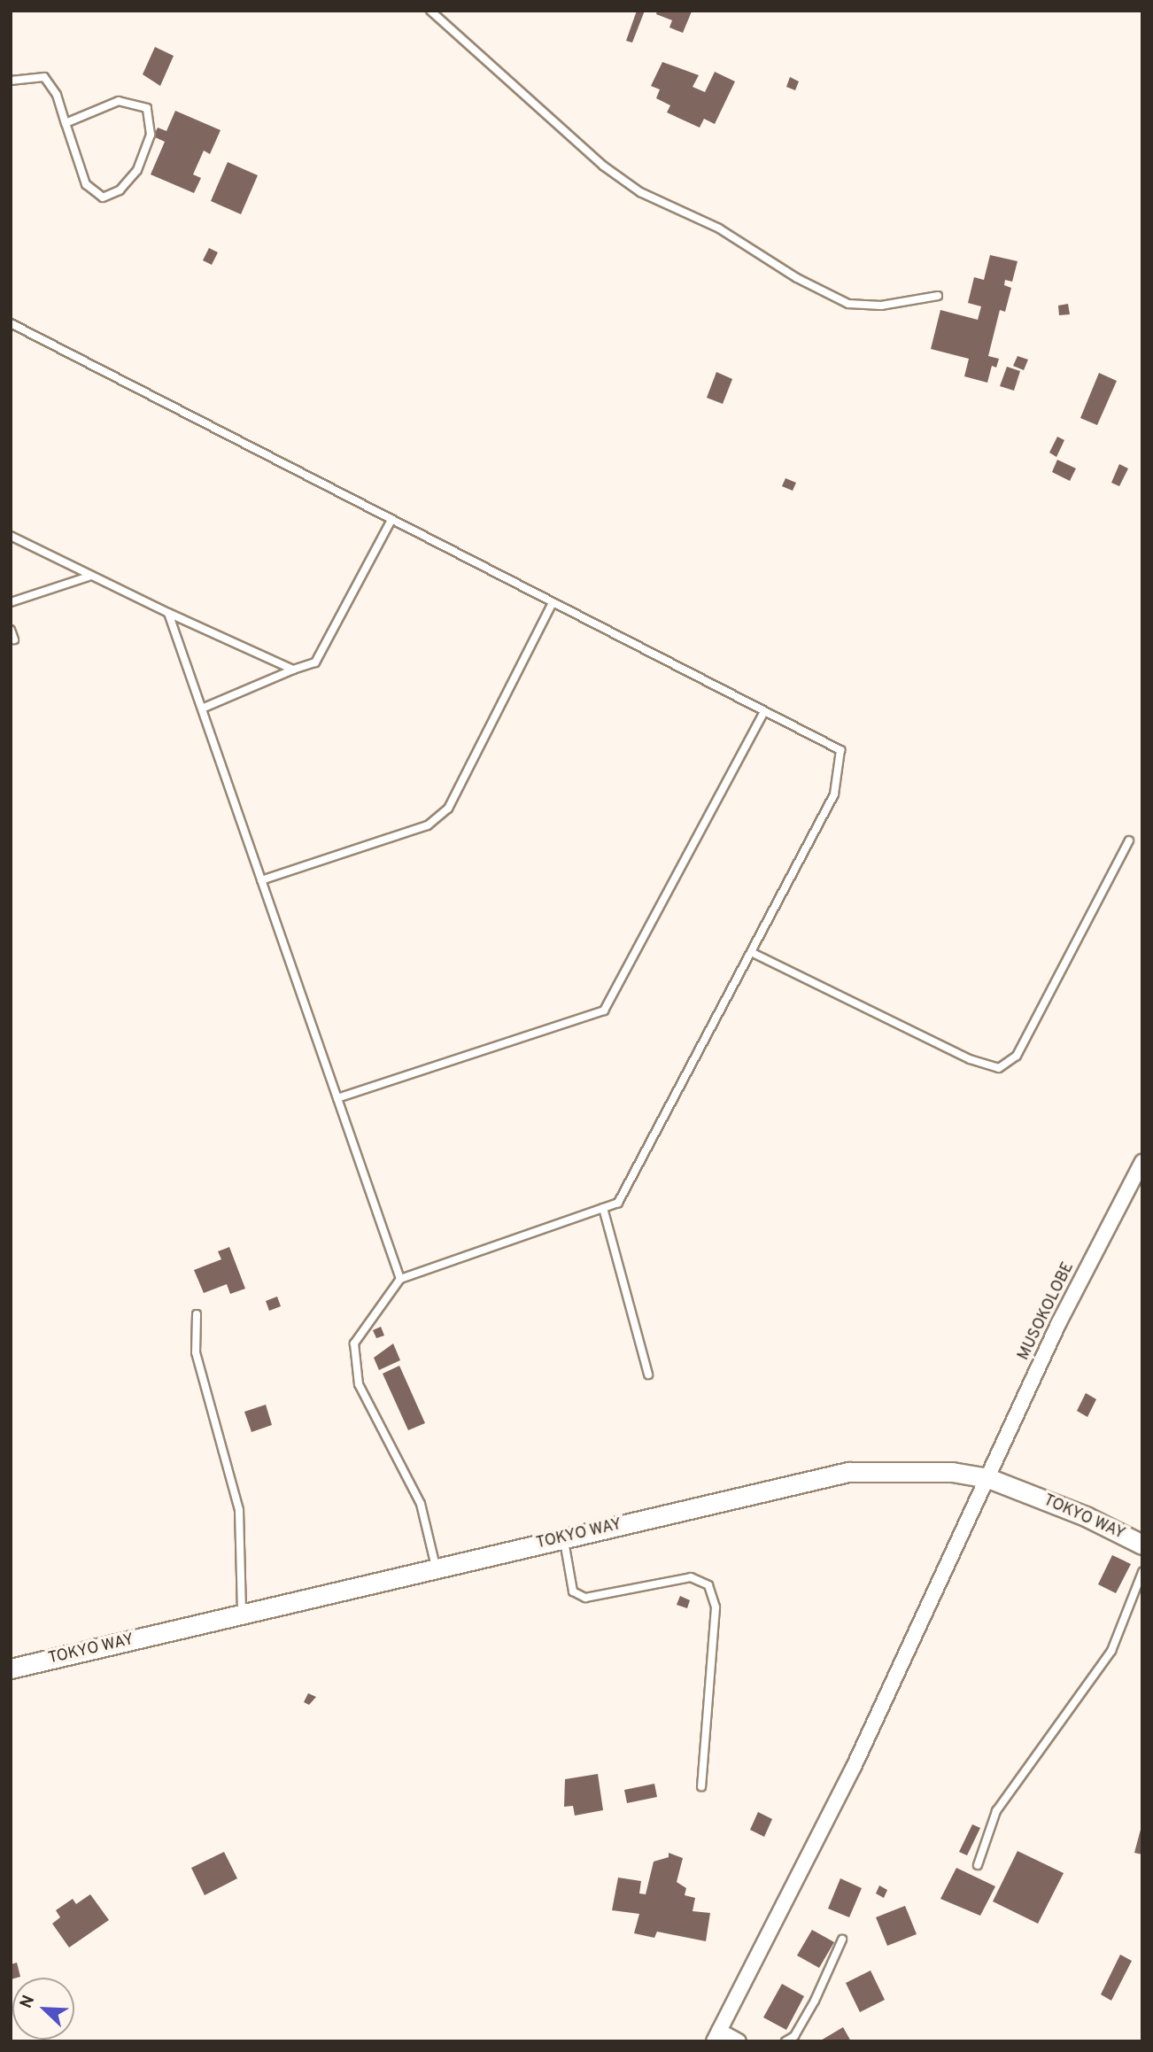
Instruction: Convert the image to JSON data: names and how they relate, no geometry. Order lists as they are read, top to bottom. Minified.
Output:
{"streets":{"street":["MUSOKOLOBE","TOKYO WAY"]},"crossings":[["MUSOKOLOBE","TOKYO WAY"]],"north":"top left"}
